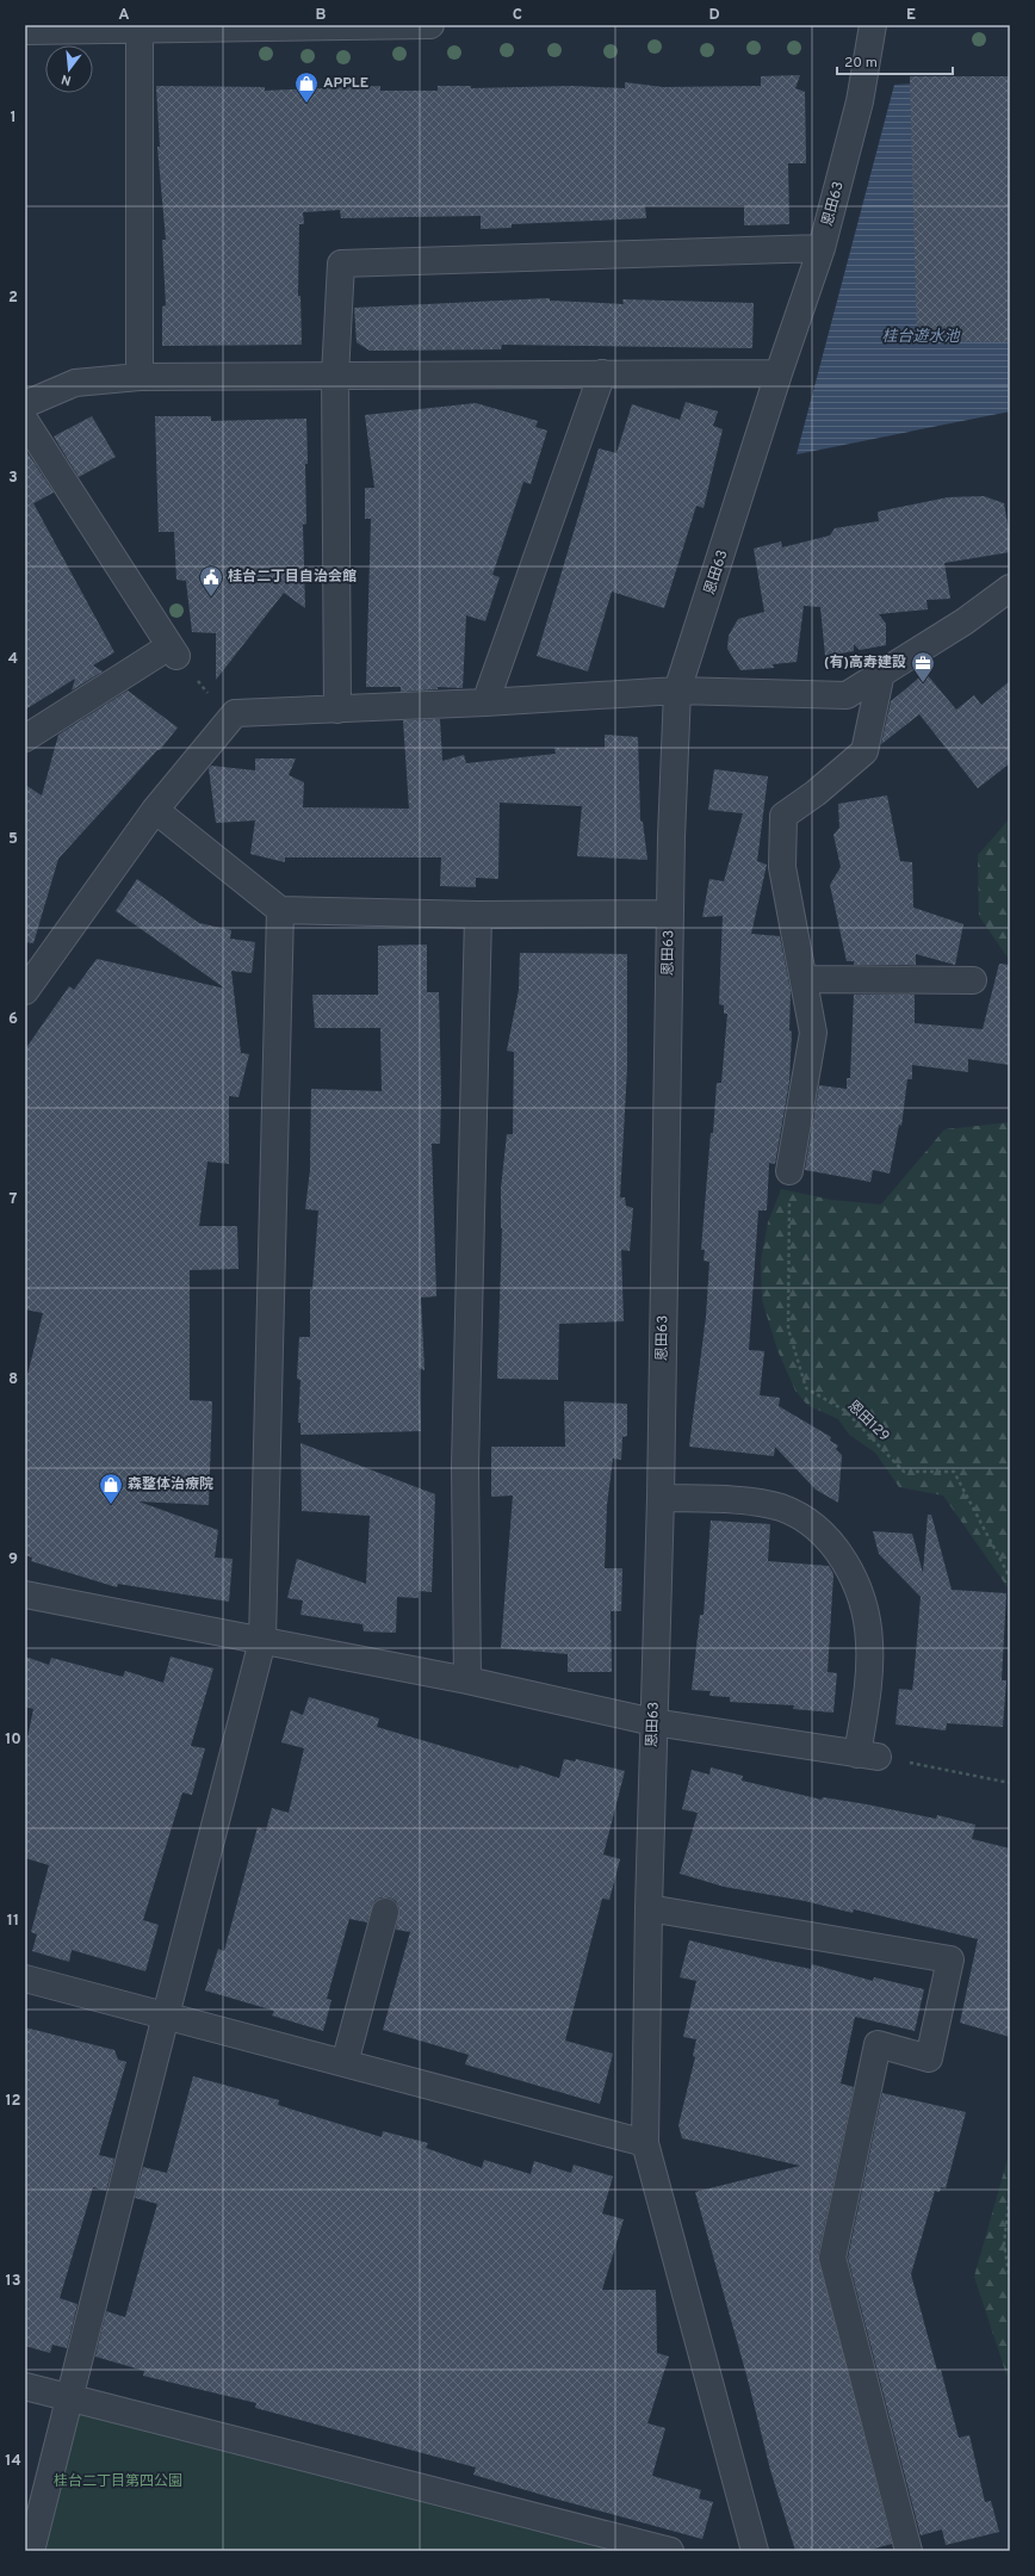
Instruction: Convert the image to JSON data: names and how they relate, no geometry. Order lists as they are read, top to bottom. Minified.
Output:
{"streets":{"street":["恩田63"],"path":["恩田129"]},"water":["桂台遊水池"],"parks":["桂台二丁目第四公園"],"places":{"shop":["APPLE","森整体治療院"],"public building":["桂台二丁目自治会館"],"office":["(有)高寿建設"]},"scale_bar":"20 m","north":"bottom","grid":{"columns":["A","B","C","D","E"],"rows":["1","2","3","4","5","6","7","8","9","10","11","12","13","14"]}}
